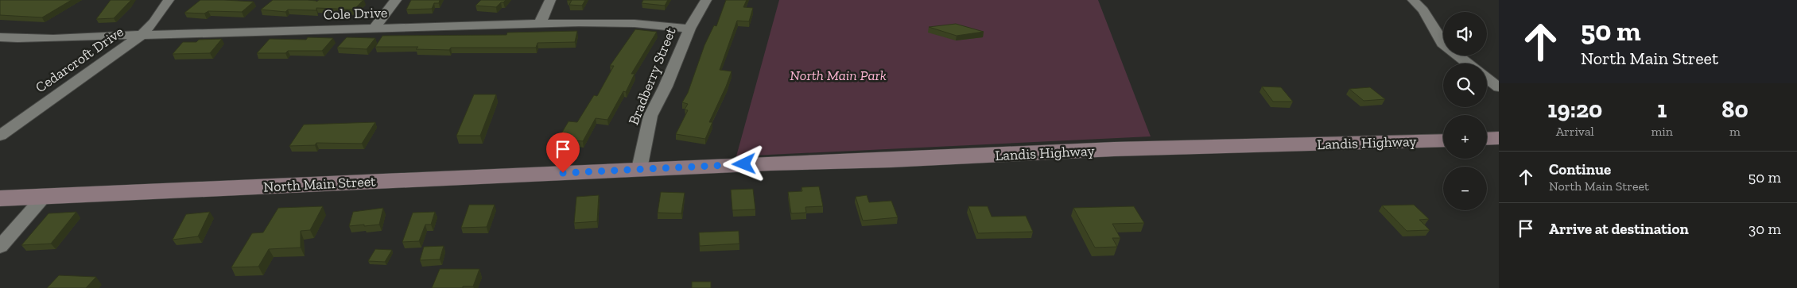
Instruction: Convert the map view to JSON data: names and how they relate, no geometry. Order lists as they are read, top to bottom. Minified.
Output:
{"streets":{"main road":["Landis Highway","North Main Street"],"street":["Cole Drive","Cedarcroft Drive","Bradberry Street"]},"crossings":[["Cole Drive","Cedarcroft Drive"],["Cole Drive","Bradberry Street"],["Bradberry Street","Landis Highway"],["Bradberry Street","North Main Street"],["Landis Highway","North Main Street"]],"parks":["North Main Park"],"page":{"turn":["50 m","North Main Street"],"map_buttons":["+","−"],"eta":["19:20","Arrival","1","min","80","m"],"list":[{"name":"Continue","note":"North Main Street","value":"50 m"},{"name":"Arrive at destination","value":"30 m"}]}}
